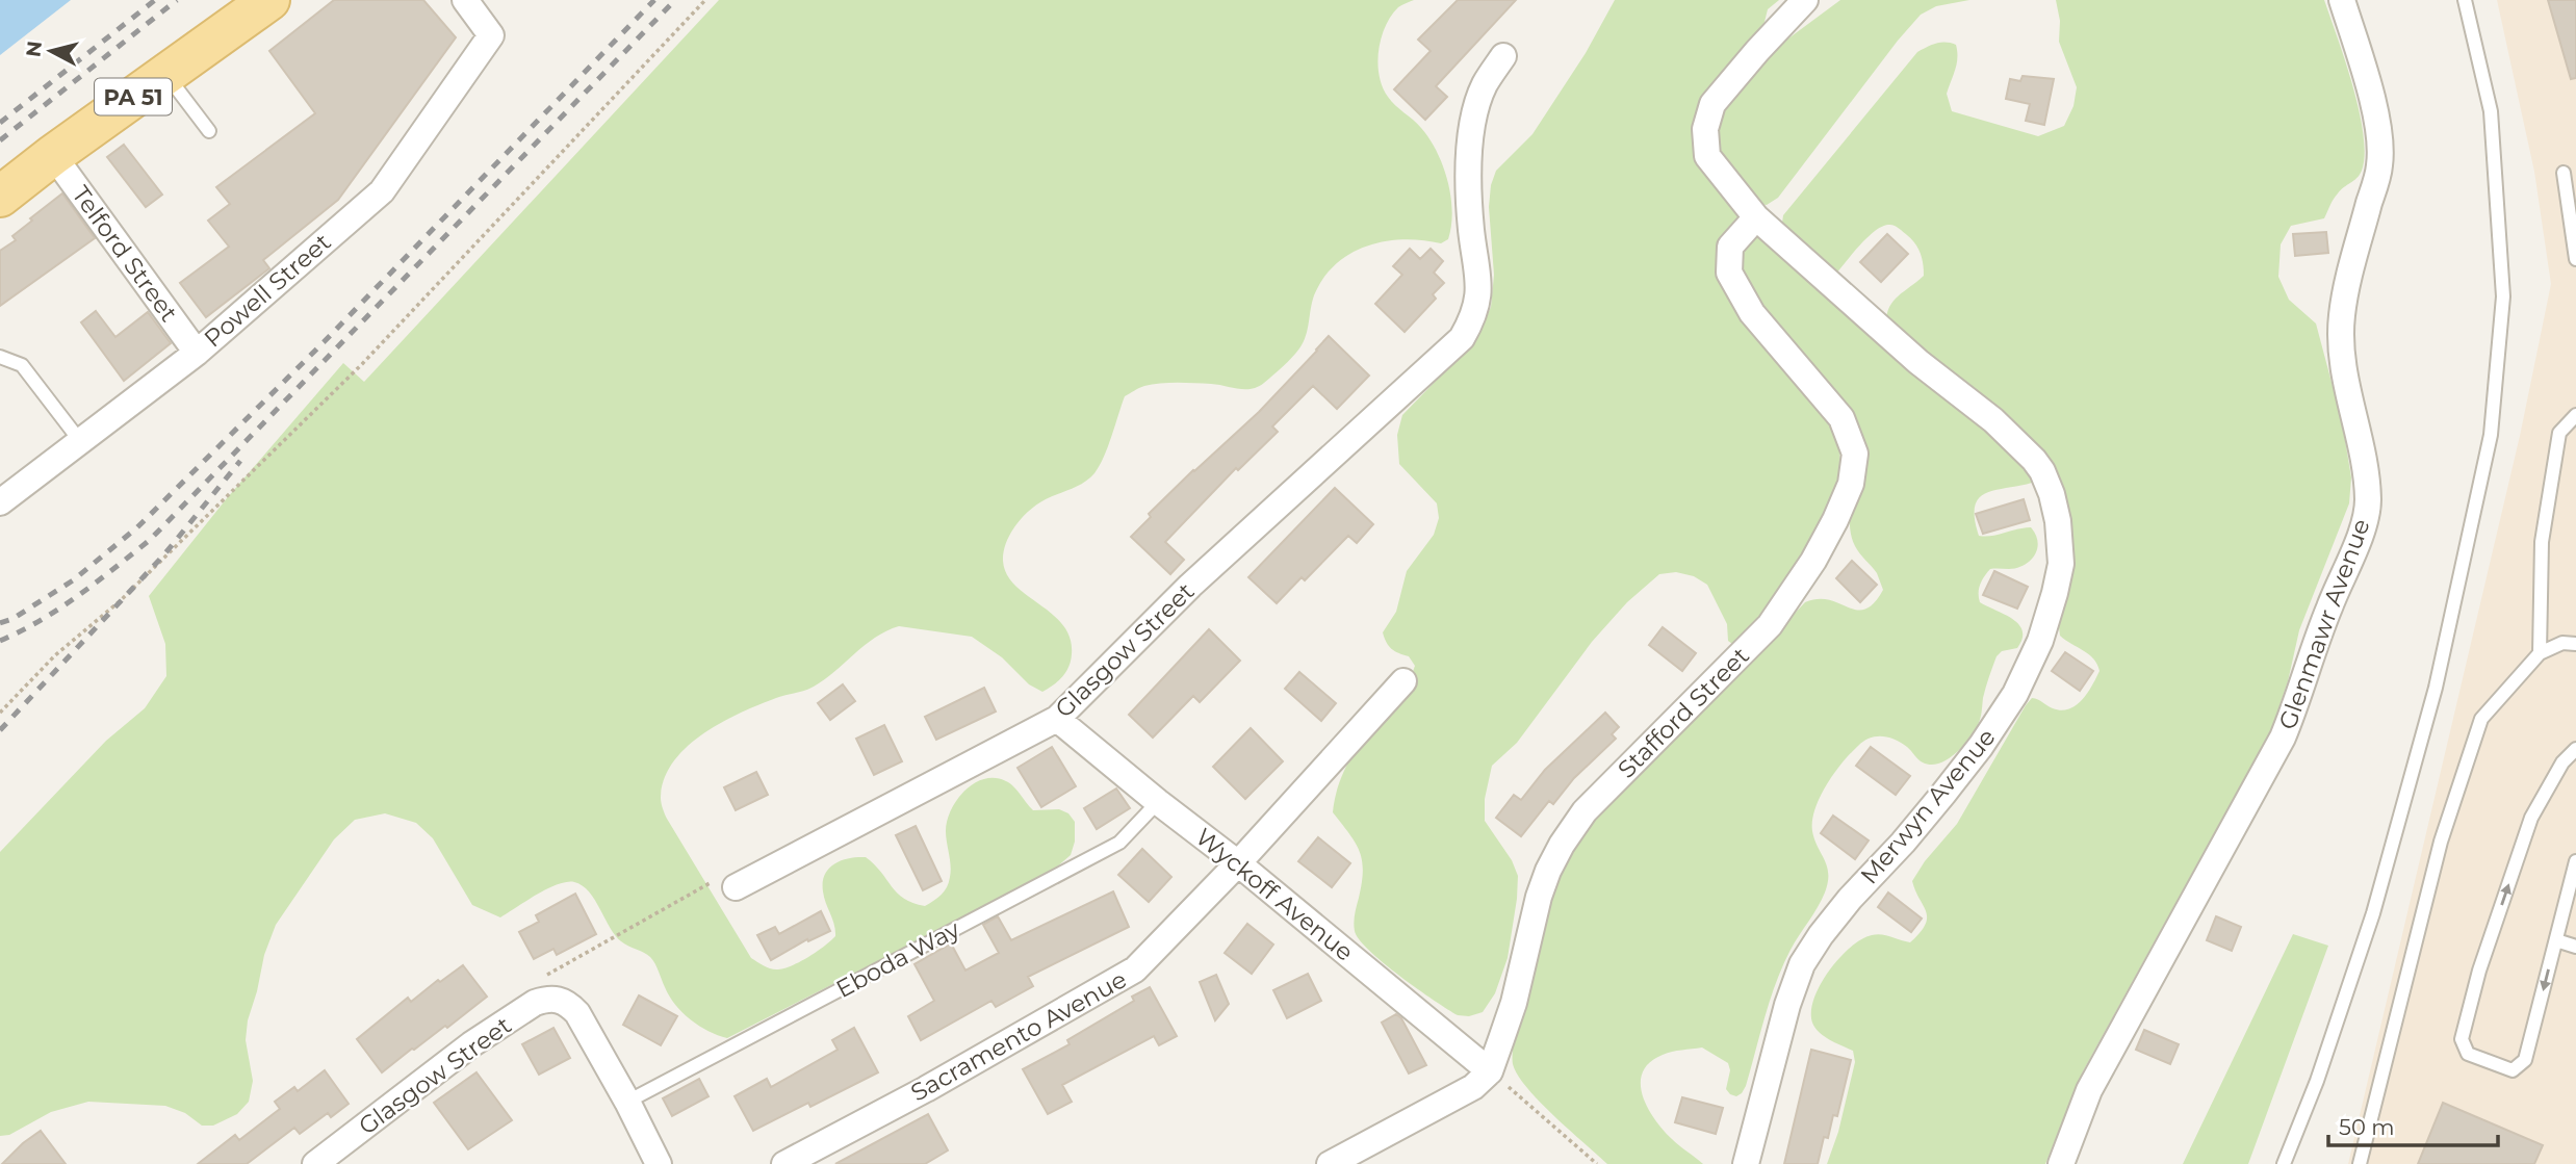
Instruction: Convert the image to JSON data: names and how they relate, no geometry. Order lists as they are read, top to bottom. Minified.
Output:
{"streets":{"main road":["PA 51"],"street":["Telford Street","Powell Street","Glenmawr Avenue","Glasgow Street","Stafford Street","Merwyn Avenue","Wyckoff Avenue","Sacramento Avenue"],"lane":["Eboda Way"]},"crossings":[["PA 51","Telford Street"],["Telford Street","Powell Street"],["Glasgow Street","Wyckoff Avenue"],["Glasgow Street","Eboda Way"],["Stafford Street","Merwyn Avenue"],["Stafford Street","Wyckoff Avenue"],["Wyckoff Avenue","Eboda Way"],["Wyckoff Avenue","Sacramento Avenue"]],"scale_bar":"50 m","north":"left"}
